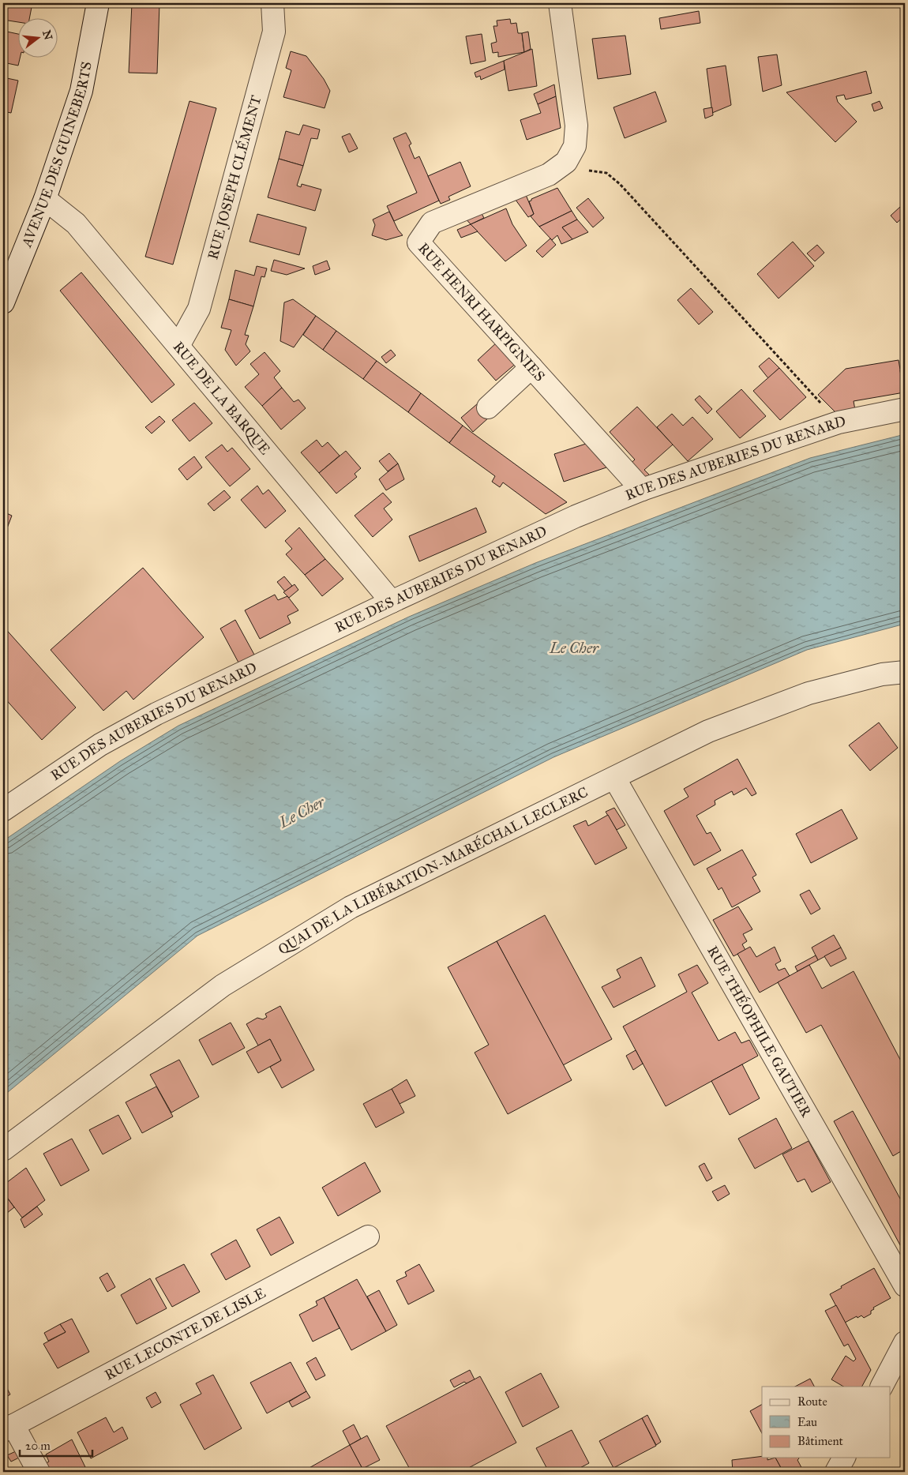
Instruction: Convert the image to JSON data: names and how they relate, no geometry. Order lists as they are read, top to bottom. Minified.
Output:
{"streets":{"street":["AVENUE DES GUINEBERTS","RUE JOSEPH CLÉMENT","RUE HENRI HARPIGNIES","RUE DE LA BARQUE","RUE DES AUBERIES DU RENARD","QUAI DE LA LIBÉRATION-MARÉCHAL LECLERC","RUE THÉOPHILE GAUTIER","RUE LECONTE DE LISLE"]},"crossings":[["AVENUE DES GUINEBERTS","RUE DE LA BARQUE"],["RUE JOSEPH CLÉMENT","RUE DE LA BARQUE"],["RUE HENRI HARPIGNIES","RUE DES AUBERIES DU RENARD"],["RUE DE LA BARQUE","RUE DES AUBERIES DU RENARD"],["QUAI DE LA LIBÉRATION-MARÉCHAL LECLERC","RUE THÉOPHILE GAUTIER"]],"water":["Le Cher"],"legend":["Route","Eau","Bâtiment"],"scale_bar":"20 m","north":"right"}
